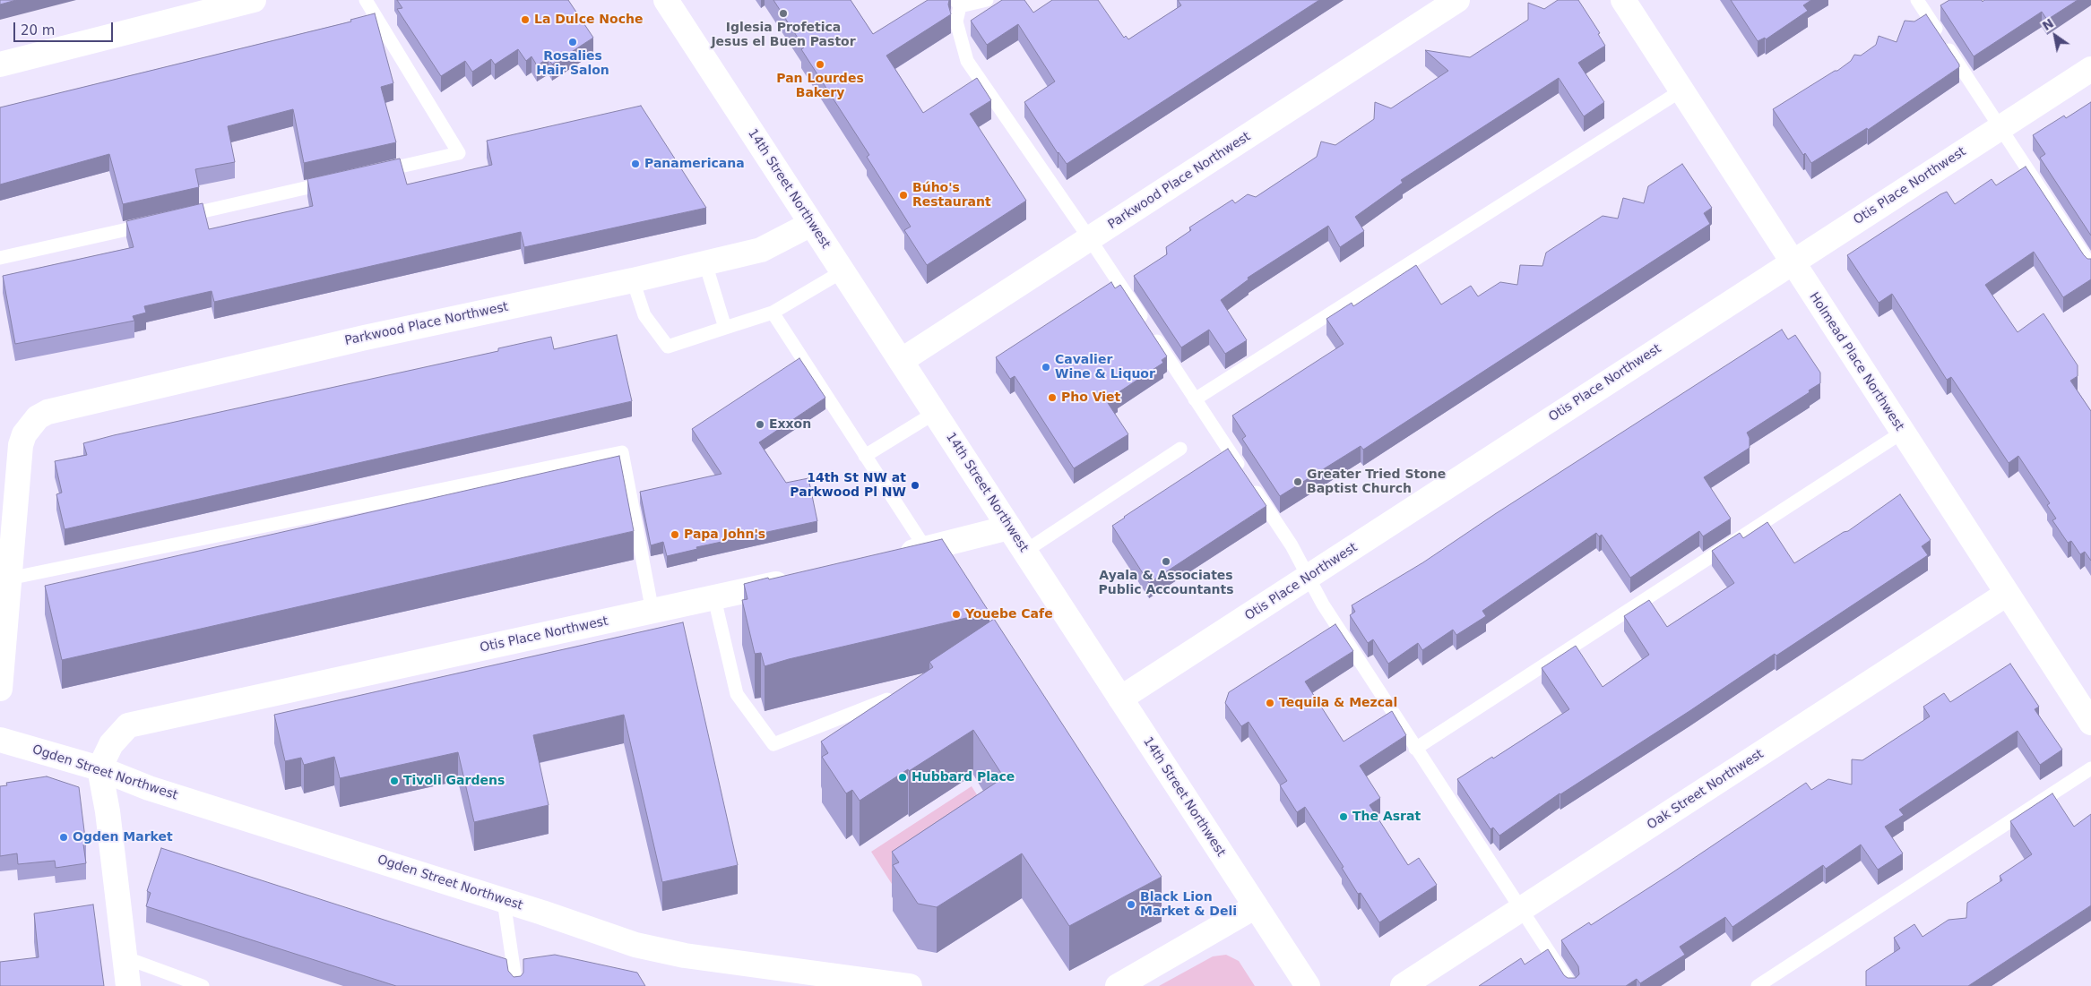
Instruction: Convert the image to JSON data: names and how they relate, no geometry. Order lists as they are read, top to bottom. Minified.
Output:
{"streets":{"street":["Parkwood Place Northwest","Otis Place Northwest","14th Street Northwest","Holmead Place Northwest","Ogden Street Northwest","Oak Street Northwest"]},"crossings":[["Parkwood Place Northwest","14th Street Northwest"],["Otis Place Northwest","14th Street Northwest"],["Otis Place Northwest","Holmead Place Northwest"],["Otis Place Northwest","Ogden Street Northwest"],["Holmead Place Northwest","Oak Street Northwest"]],"places":["Iglesia Profetica Jesus el Buen Pastor","La Dulce Noche","Rosalies Hair Salon","Pan Lourdes Bakery","Panamericana","Búho's Restaurant","Cavalier Wine & Liquor","Pho Viet","Exxon","Greater Tried Stone Baptist Church","14th St NW at Parkwood Pl NW","Papa John's","Ayala & Associates Public Accountants","Youebe Cafe","Tequila & Mezcal","Hubbard Place","Tivoli Gardens","The Asrat","Ogden Market","Black Lion Market & Deli"],"scale_bar":"20 m","north":"top left"}
